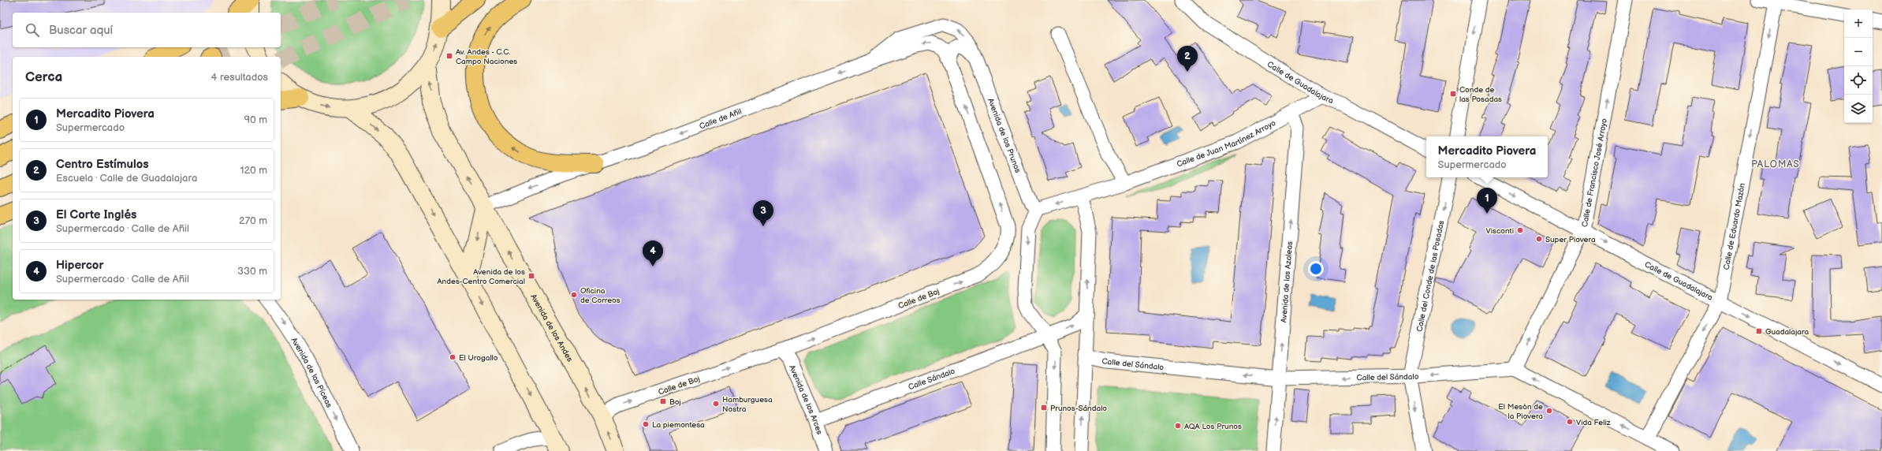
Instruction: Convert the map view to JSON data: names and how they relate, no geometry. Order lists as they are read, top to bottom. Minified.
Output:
{"streets":{"main road":["Avenida de los Andes"],"street":["Calle de Guadalajara","Calle de Añil","Avenida de los Prunos","Calle de Juan Martínez Arroyo","Calle de Francisco José Arroyo","Calle de Eduardo Mazón","Calle del Conde de las Posadas","Avenida de las Azaleas","Calle de Boj","Calle del Sándalo","Avenida de las Píceas","Calle Sándalo","Avenida de los Arces"]},"crossings":[["Calle de Guadalajara","Calle de Juan Martínez Arroyo"],["Calle de Guadalajara","Calle de Francisco José Arroyo"],["Calle de Guadalajara","Calle de Eduardo Mazón"],["Calle de Añil","Avenida de los Prunos"],["Calle de Añil","Calle de Boj"],["Calle de Añil","Avenida de los Andes"],["Avenida de los Prunos","Calle de Juan Martínez Arroyo"],["Calle de Juan Martínez Arroyo","Avenida de las Azaleas"],["Calle de Francisco José Arroyo","Calle del Sándalo"],["Calle del Conde de las Posadas","Calle del Sándalo"],["Avenida de las Azaleas","Calle del Sándalo"],["Calle de Boj","Avenida de los Andes"],["Calle de Boj","Avenida de los Arces"],["Calle Sándalo","Avenida de los Arces"]],"one_way":["Calle de Guadalajara","Calle de Añil","Calle de Francisco José Arroyo","Calle de Eduardo Mazón","Calle del Conde de las Posadas","Avenida de las Azaleas","Calle del Sándalo","Avenida de las Píceas"],"districts":["PALOMAS"],"places":{"transit":["Av. Andes - C.C. Campo Naciones","Conde de las Posadas","Avenida de los Andes-Centro Comercial","Guadalajara","Boj","Prunos-Sándalo"],"other":["Visconti","Super Piovera","Oficina de Correos","El Urogallo","Hamburguesa Nostra","El Mesón de la Piovera","Vida Feliz","La piemontesa","AQA Los Prunos"]},"page":{"map_buttons":["+","−"],"search":"Buscar aquí","pins":["2","1","3","4"],"heading":["Cerca","4 resultados"],"list":[{"mark":"1","name":"Mercadito Piovera","note":"Supermercado","value":"90 m"},{"mark":"2","name":"Centro Estímulos","note":"Escuela · Calle de Guadalajara","value":"120 m"},{"mark":"3","name":"El Corte Inglés","note":"Supermercado · Calle de Añil","value":"270 m"},{"mark":"4","name":"Hipercor","note":"Supermercado · Calle de Añil","value":"330 m"}],"popup":["Mercadito Piovera","Supermercado"]}}
